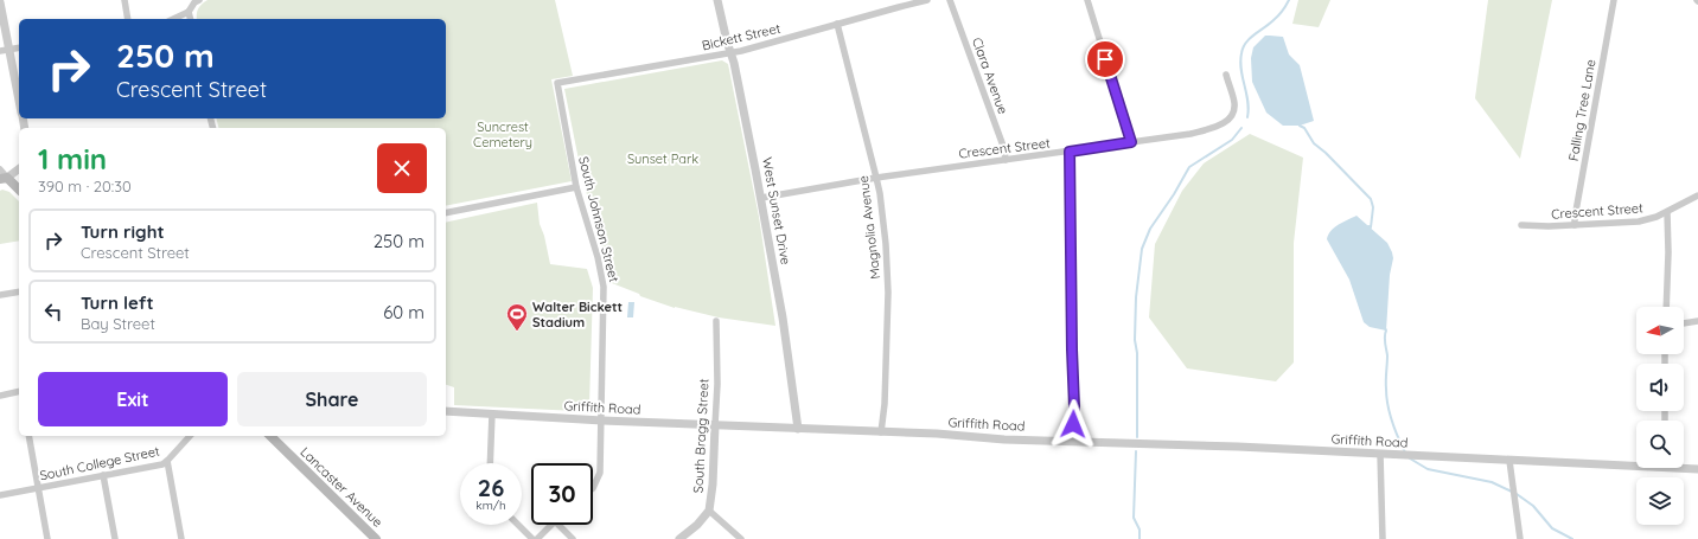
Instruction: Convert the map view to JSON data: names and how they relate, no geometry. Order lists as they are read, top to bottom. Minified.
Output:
{"streets":{"main road":["Lancaster Avenue"],"street":["Bickett Street","Clara Avenue","Falling Tree Lane","Crescent Street","West Sunset Drive","South Johnson Street","Magnolia Avenue","Griffith Road","South Bragg Street","South College Street"]},"crossings":[["Bickett Street","West Sunset Drive"],["Bickett Street","South Johnson Street"],["Bickett Street","Magnolia Avenue"],["Clara Avenue","Crescent Street"],["Falling Tree Lane","Crescent Street"],["Crescent Street","West Sunset Drive"],["Crescent Street","Magnolia Avenue"],["West Sunset Drive","Griffith Road"],["South Johnson Street","Griffith Road"],["Magnolia Avenue","Griffith Road"],["Griffith Road","South Bragg Street"]],"parks":["Suncrest Cemetery","Sunset Park"],"places":{"sports":["Walter Bickett Stadium"]},"north":"left","page":{"turn":["250 m","Crescent Street"],"heading":["1 min","390 m · 20:30"],"list":[{"name":"Turn right","note":"Crescent Street","value":"250 m"},{"name":"Turn left","note":"Bay Street","value":"60 m"}],"buttons":["Exit","Share"],"speed":"26 km/h","limit":"30"}}
